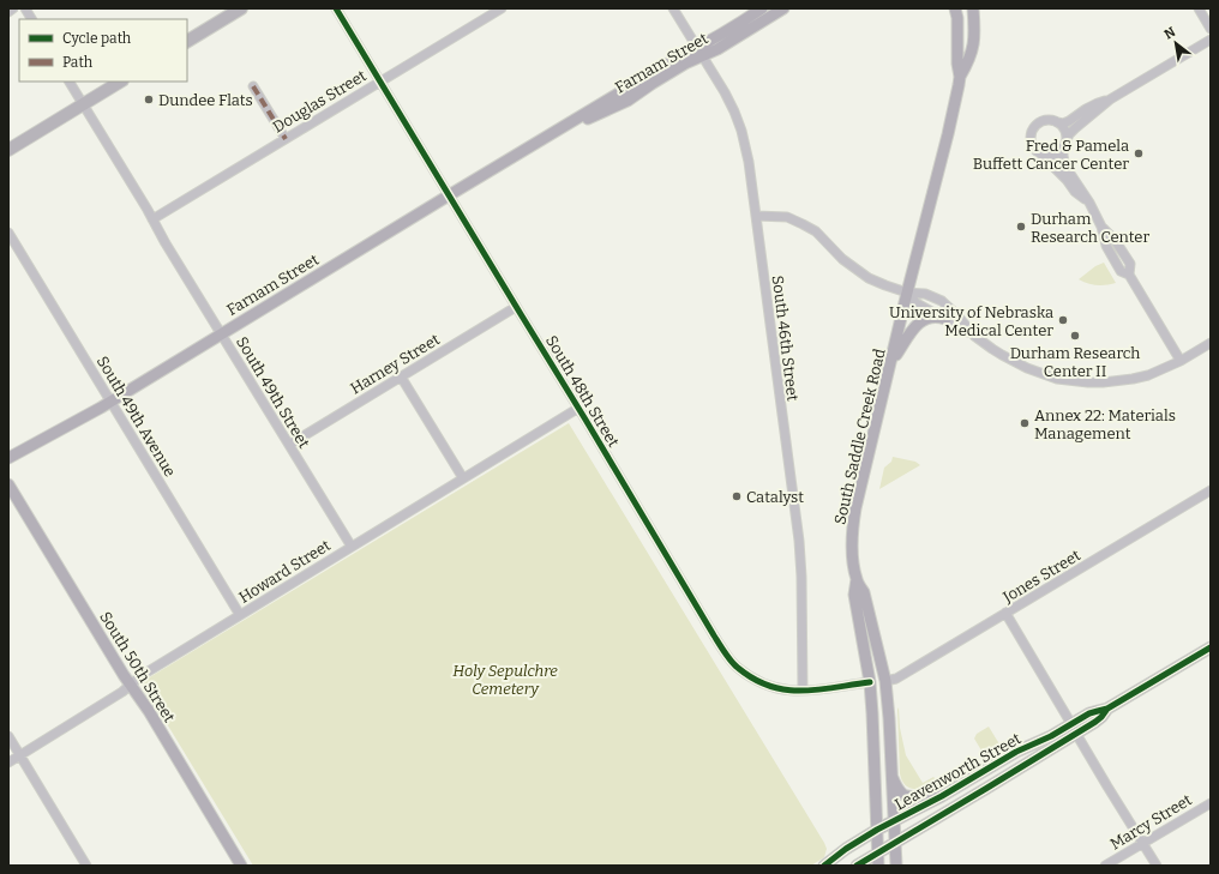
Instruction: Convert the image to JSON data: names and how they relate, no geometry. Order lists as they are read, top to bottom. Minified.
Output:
{"streets":{"main road":["Farnam Street","South Saddle Creek Road","South 50th Street","Leavenworth Street"],"street":["Douglas Street","South 46th Street","Harney Street","South 48th Street","South 49th Street","South 49th Avenue","Howard Street","Jones Street","Marcy Street"]},"crossings":[["Farnam Street","South 46th Street"],["Farnam Street","South 48th Street"],["Farnam Street","South 49th Street"],["Farnam Street","South 49th Avenue"],["Douglas Street","South 48th Street"],["Douglas Street","South 49th Street"],["South 46th Street","South 48th Street"],["Harney Street","South 48th Street"],["Harney Street","South 49th Street"],["South 48th Street","South Saddle Creek Road"],["South 48th Street","Howard Street"],["South 49th Street","Howard Street"],["South 49th Avenue","Howard Street"],["South Saddle Creek Road","Jones Street"],["South Saddle Creek Road","Leavenworth Street"],["Howard Street","South 50th Street"]],"parks":["Holy Sepulchre Cemetery"],"places":["Dundee Flats","Fred & Pamela Buffett Cancer Center","Durham Research Center","University of Nebraska Medical Center","Durham Research Center II","Annex 22: Materials Management","Catalyst"],"legend":["Cycle path","Path"],"north":"top left"}
